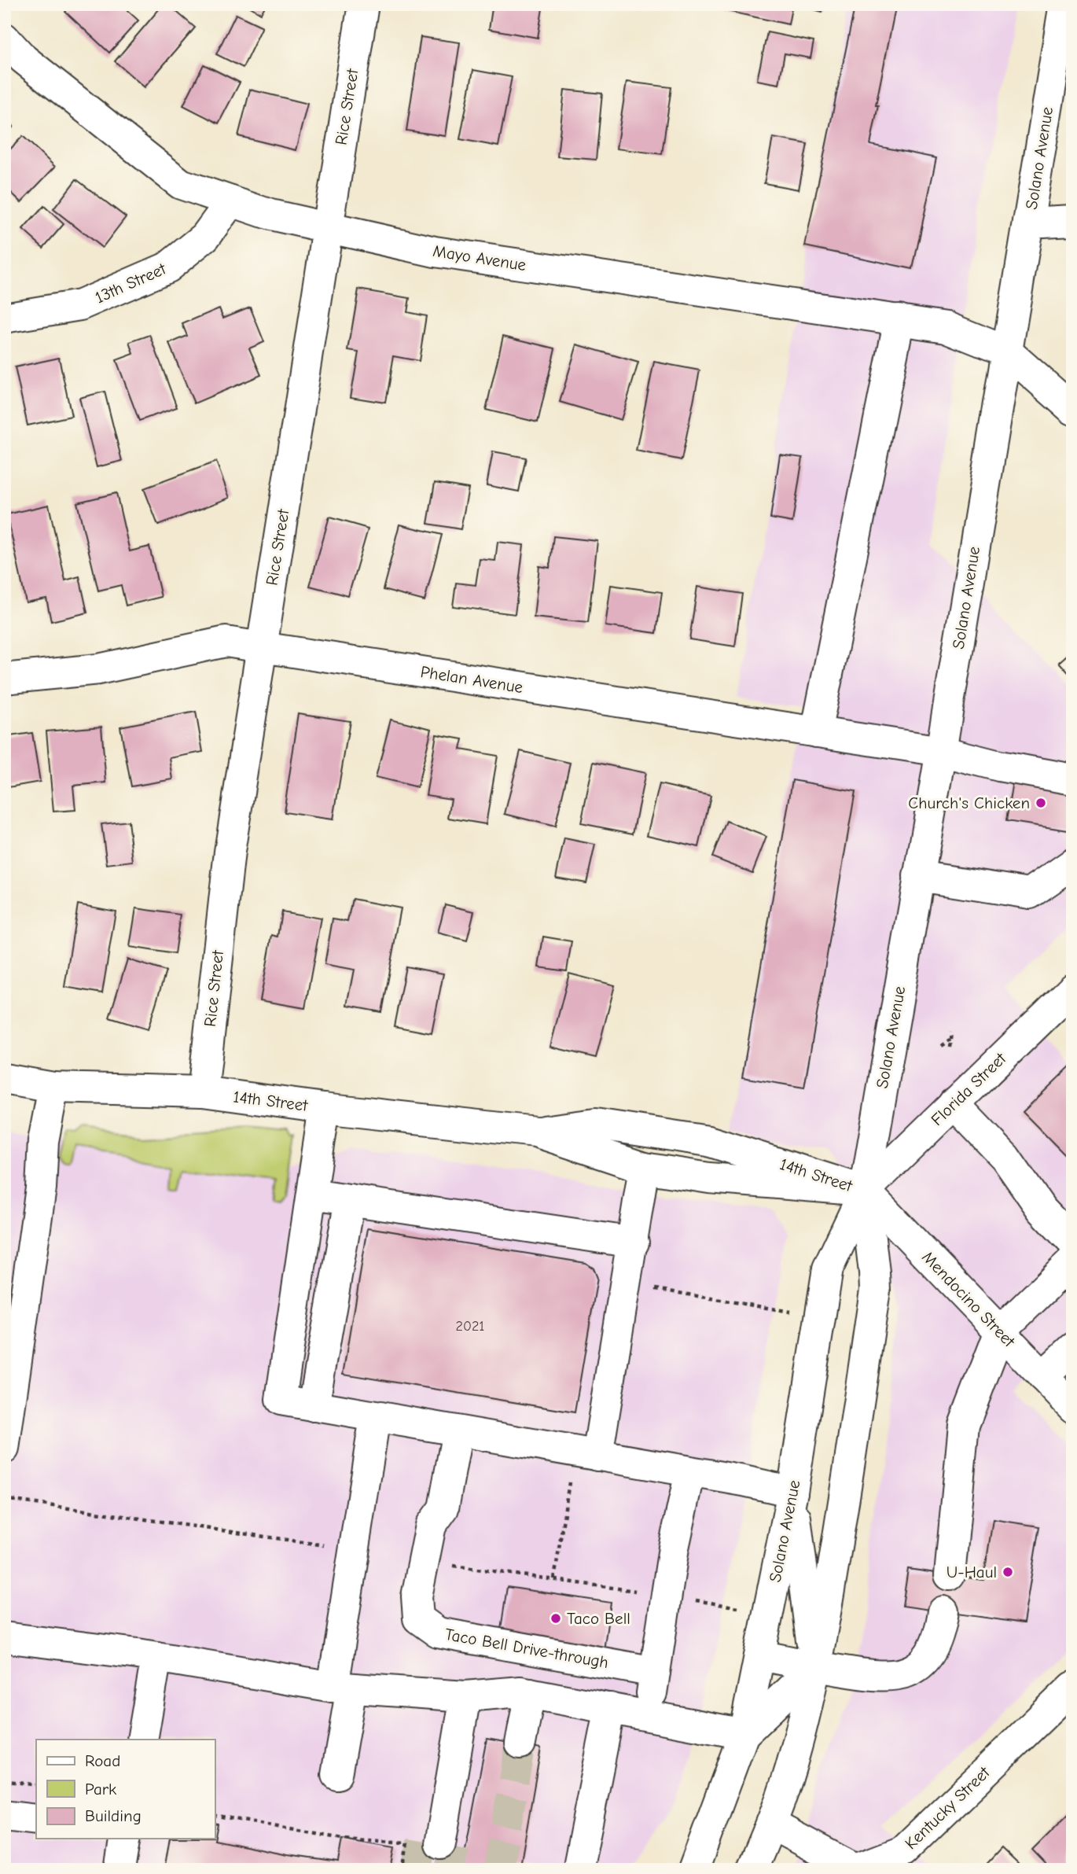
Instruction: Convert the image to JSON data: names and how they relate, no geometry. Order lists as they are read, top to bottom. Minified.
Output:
{"streets":{"street":["Rice Street","Solano Avenue","Mayo Avenue","13th Street","Phelan Avenue","Florida Street","14th Street","Mendocino Street","Taco Bell Drive-through","Kentucky Street"]},"crossings":[["Rice Street","Mayo Avenue"],["Rice Street","Phelan Avenue"],["Rice Street","14th Street"],["Solano Avenue","Mayo Avenue"],["Solano Avenue","Phelan Avenue"],["Solano Avenue","Florida Street"],["Solano Avenue","14th Street"],["Solano Avenue","Mendocino Street"],["Solano Avenue","Kentucky Street"],["Mayo Avenue","13th Street"],["Florida Street","14th Street"],["Florida Street","Mendocino Street"],["14th Street","Mendocino Street"]],"places":["Church's Chicken","U-Haul","Taco Bell"],"house_numbers":["2021"],"legend":["Road","Park","Building"]}
